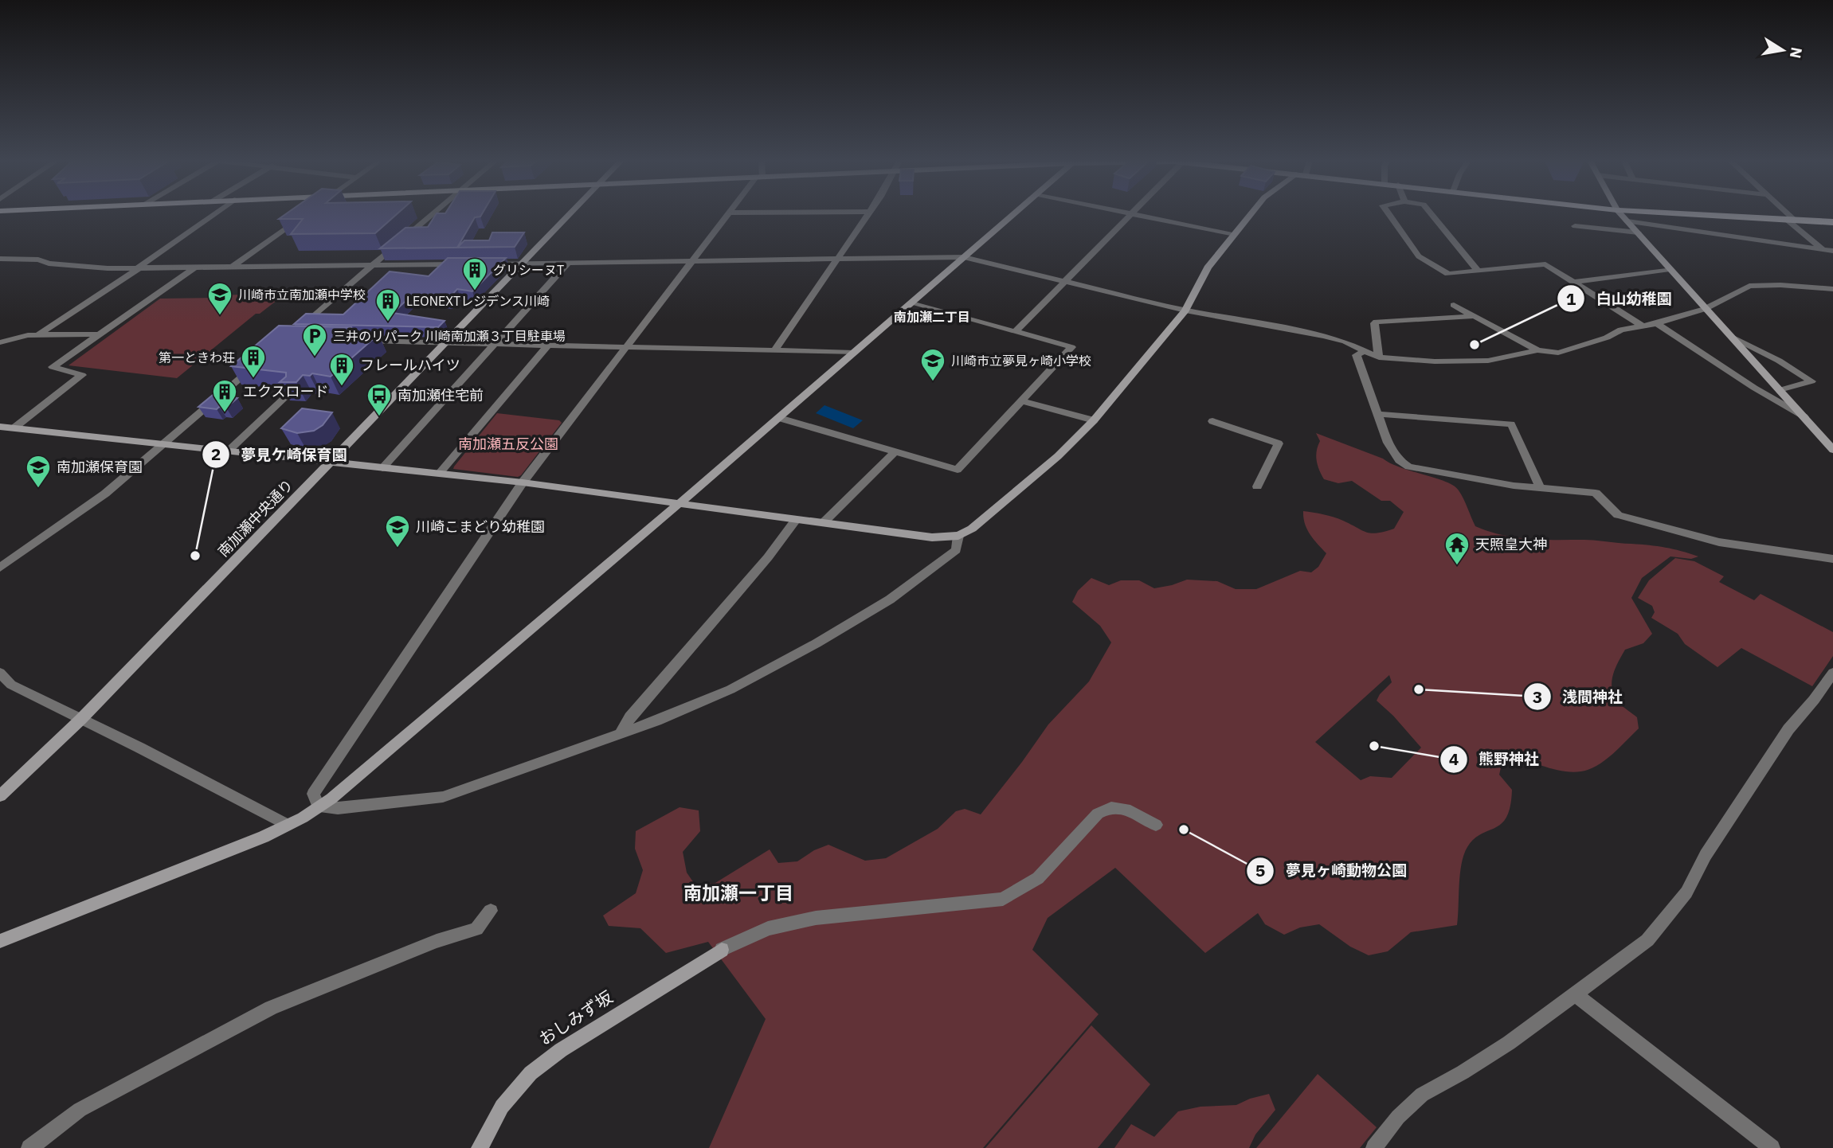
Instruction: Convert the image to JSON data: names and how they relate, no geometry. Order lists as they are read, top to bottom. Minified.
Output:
{"streets":{"street":["南加瀬中央通り","おしみず坂"]},"districts":["南加瀬二丁目","南加瀬一丁目"],"parks":["南加瀬五反公園"],"places":{"building":["グリシーヌT","LEONEXTレジデンス川崎","第一ときわ荘","フレールハイツ","エクスロード"],"school or university":["川崎市立南加瀬中学校","川崎市立夢見ヶ崎小学校","南加瀬保育園","川崎こまどり幼稚園"],"other":["白山幼稚園","夢見ケ崎保育園","浅間神社","熊野神社","夢見ヶ崎動物公園"],"parking":["三井のリパーク 川崎南加瀬３丁目駐車場"],"bus stop":["南加瀬住宅前"],"temple":["天照皇大神"]},"north":"right"}
